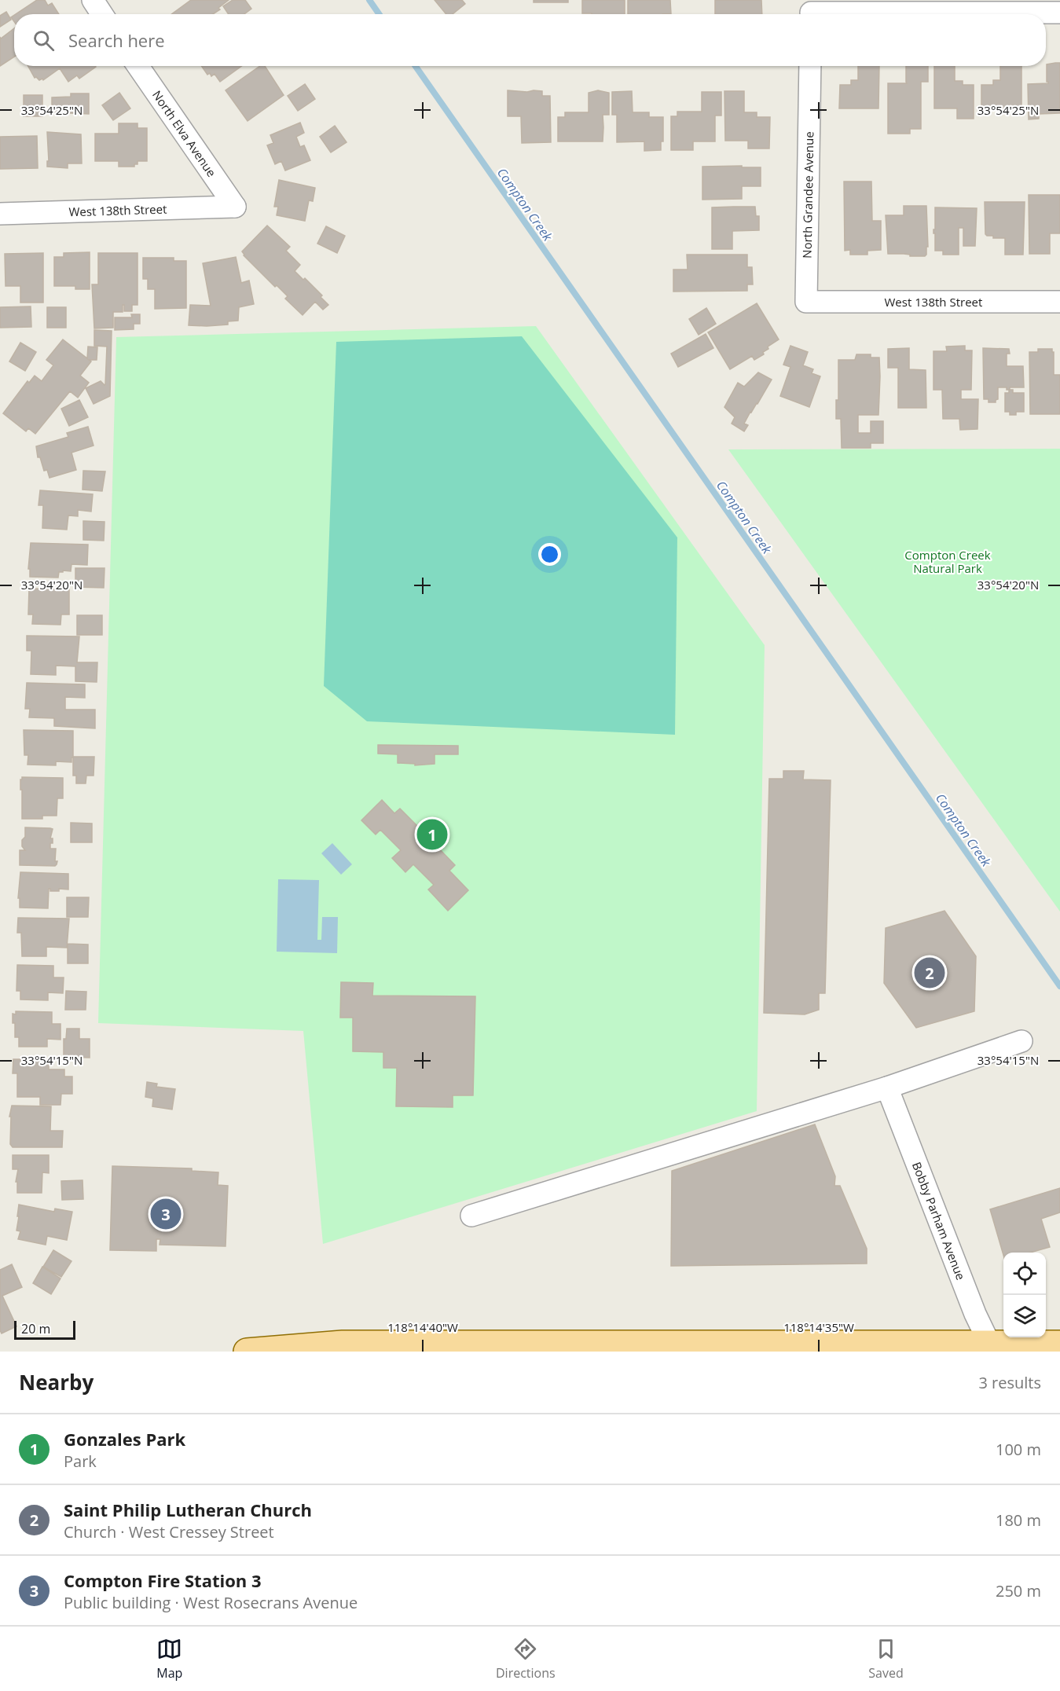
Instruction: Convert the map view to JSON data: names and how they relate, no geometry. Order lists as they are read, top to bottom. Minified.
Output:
{"streets":{"street":["North Elva Avenue","North Grandee Avenue","West 138th Street","Bobby Parham Avenue"]},"crossings":[["North Elva Avenue","West 138th Street"],["North Grandee Avenue","West 138th Street"]],"water":["Compton Creek"],"parks":["Compton Creek Natural Park"],"scale_bar":"20 m","page":{"search":"Search here","pins":["1","2","3"],"scale":"20 m","heading":["Nearby","3 results"],"list":[{"mark":"1","name":"Gonzales Park","note":"Park","value":"100 m"},{"mark":"2","name":"Saint Philip Lutheran Church","note":"Church · West Cressey Street","value":"180 m"},{"mark":"3","name":"Compton Fire Station 3","note":"Public building · West Rosecrans Avenue","value":"250 m"}],"nav":["Map","Directions","Saved"]},"coordinates":["33°54'25\"N","33°54'20\"N","33°54'15\"N","118°14'40\"W","118°14'35\"W"]}
